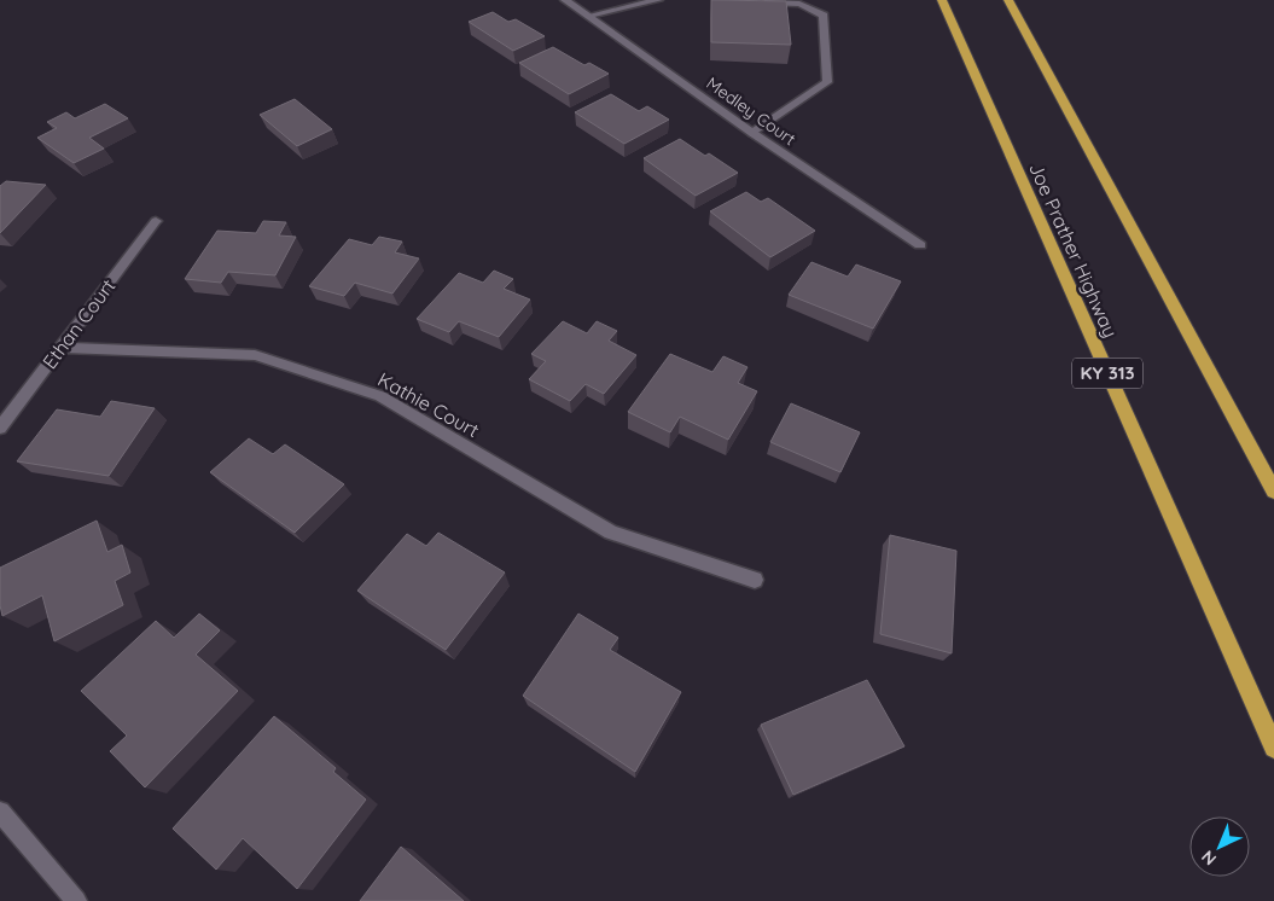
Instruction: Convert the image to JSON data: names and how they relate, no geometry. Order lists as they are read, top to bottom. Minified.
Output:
{"streets":{"highway":["Joe Prather Highway","KY 313"],"street":["Medley Court","Ethan Court","Kathie Court"]},"crossings":[["Ethan Court","Kathie Court"]],"north":"bottom left"}
